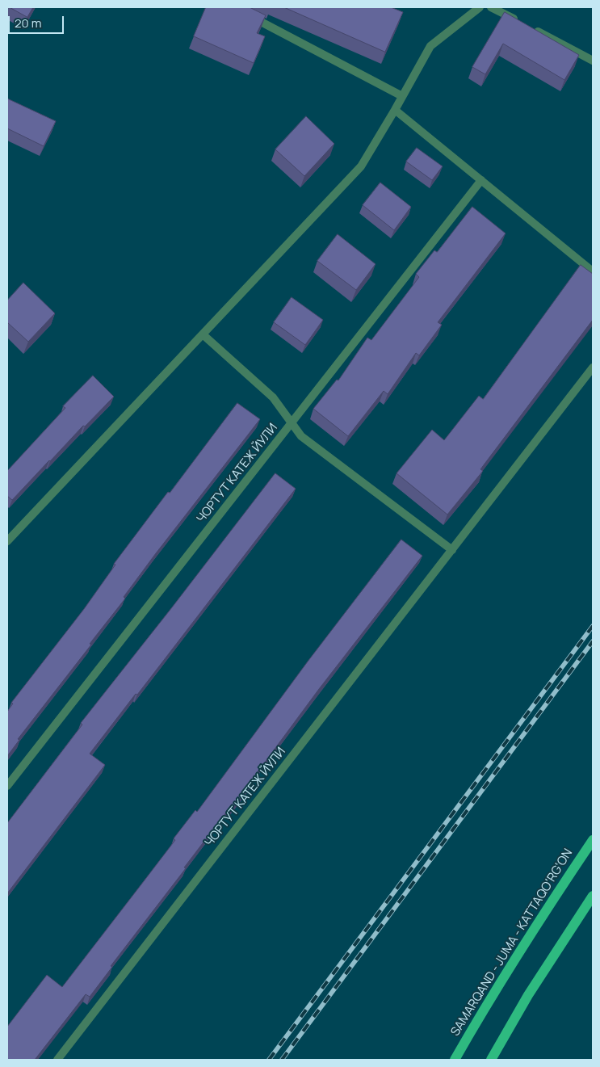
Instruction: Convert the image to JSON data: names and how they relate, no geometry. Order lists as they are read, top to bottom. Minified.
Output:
{"streets":{"main road":["SAMARQAND - JUMA - KATTAQO‘RG‘ON"],"street":["ЧОРТУТ КАТЕЖ ЙУЛИ"]},"scale_bar":"20 m"}
